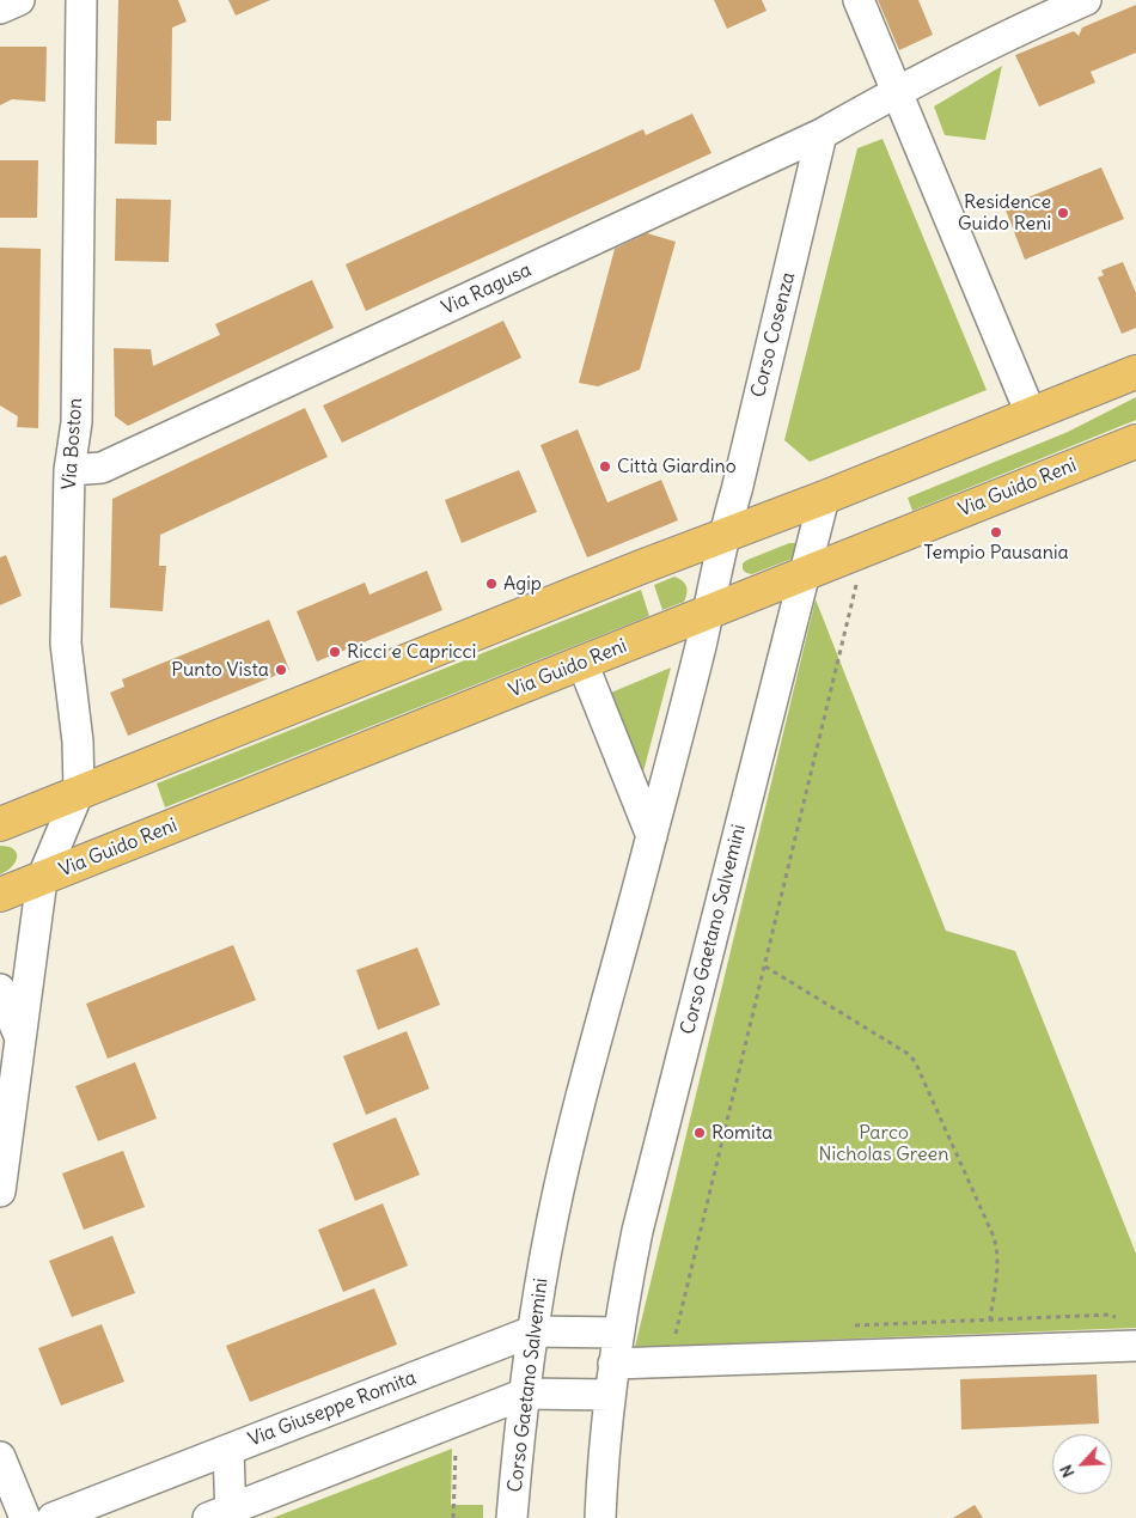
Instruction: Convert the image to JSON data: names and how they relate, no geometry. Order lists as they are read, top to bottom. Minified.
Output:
{"streets":{"main road":["Via Guido Reni"],"street":["Via Ragusa","Corso Cosenza","Via Boston","Corso Gaetano Salvemini","Via Giuseppe Romita"]},"crossings":[["Via Ragusa","Corso Cosenza"],["Via Ragusa","Via Boston"],["Corso Cosenza","Corso Gaetano Salvemini"],["Via Boston","Via Guido Reni"],["Via Guido Reni","Corso Gaetano Salvemini"],["Corso Gaetano Salvemini","Via Giuseppe Romita"]],"parks":["Parco Nicholas Green"],"places":["Residence Guido Reni","Città Giardino","Tempio Pausania","Agip","Ricci e Capricci","Punto Vista","Romita"],"north":"bottom left"}
